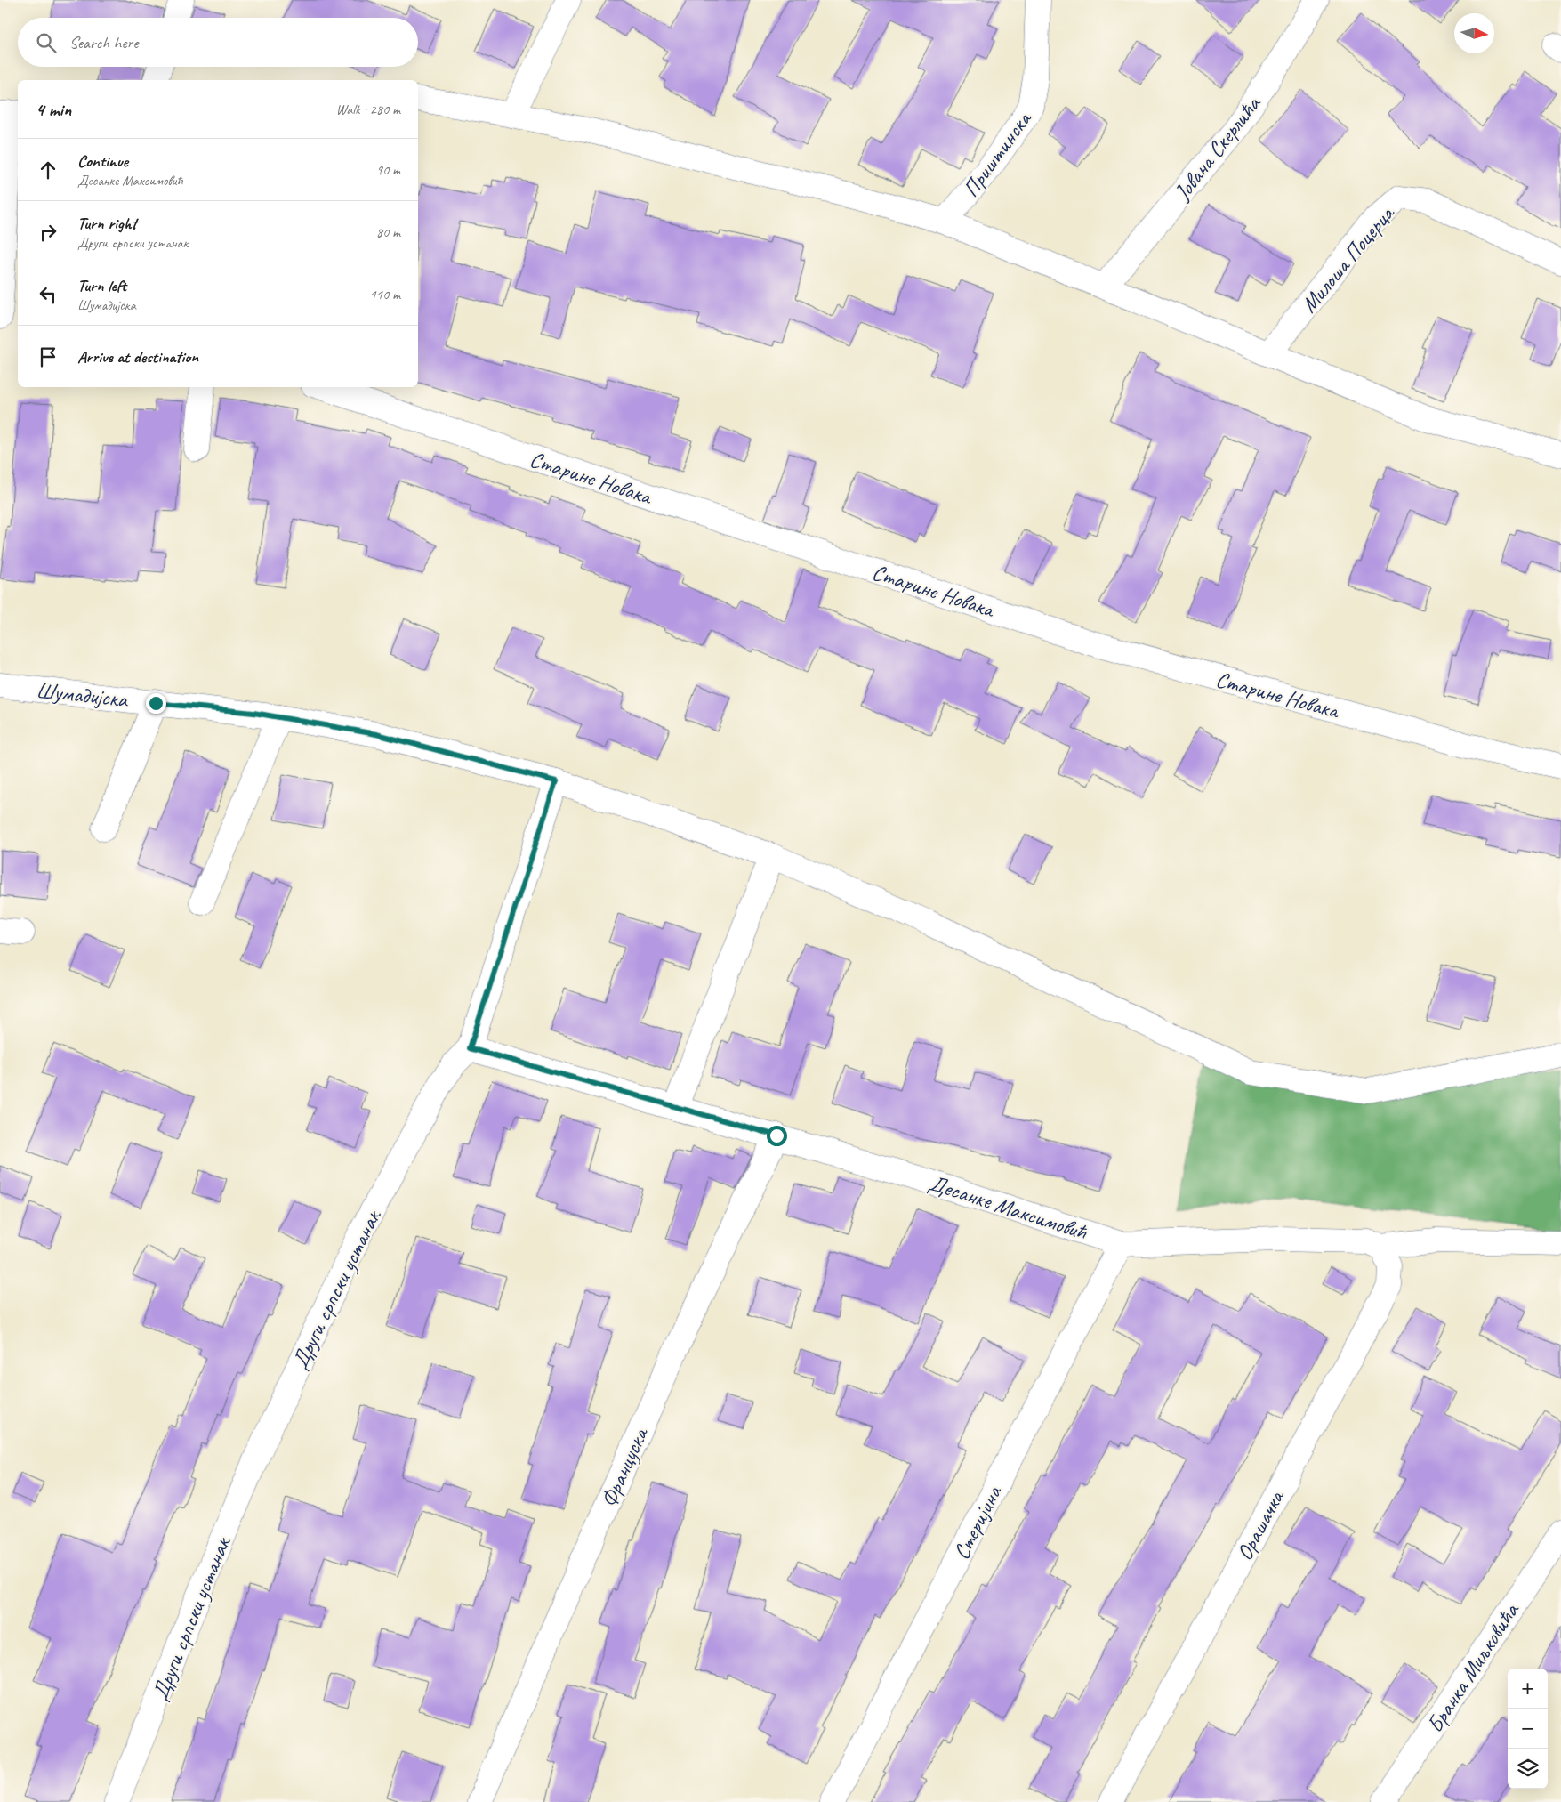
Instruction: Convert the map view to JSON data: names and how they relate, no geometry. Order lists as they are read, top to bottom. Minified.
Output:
{"streets":{"street":["Јована Скерлића","Приштинска","Милоша Поцерца","Старине Новака","Шумадијска","Десанке Максимовић","Други српски устанак","Француска","Стеријина","Орашачка","Бранка Миљковића"]},"crossings":[["Шумадијска","Други српски устанак"],["Десанке Максимовић","Други српски устанак"],["Десанке Максимовић","Француска"],["Десанке Максимовић","Стеријина"],["Десанке Максимовић","Орашачка"]],"north":"right","page":{"search":"Search here","heading":["4 min","Walk · 280 m"],"list":[["Continue","Десанке Максимовић","90 m"],["Turn right","Други српски устанак","80 m"],["Turn left","Шумадијска","110 m"],"Arrive at destination"],"map_buttons":["+","−"]}}
